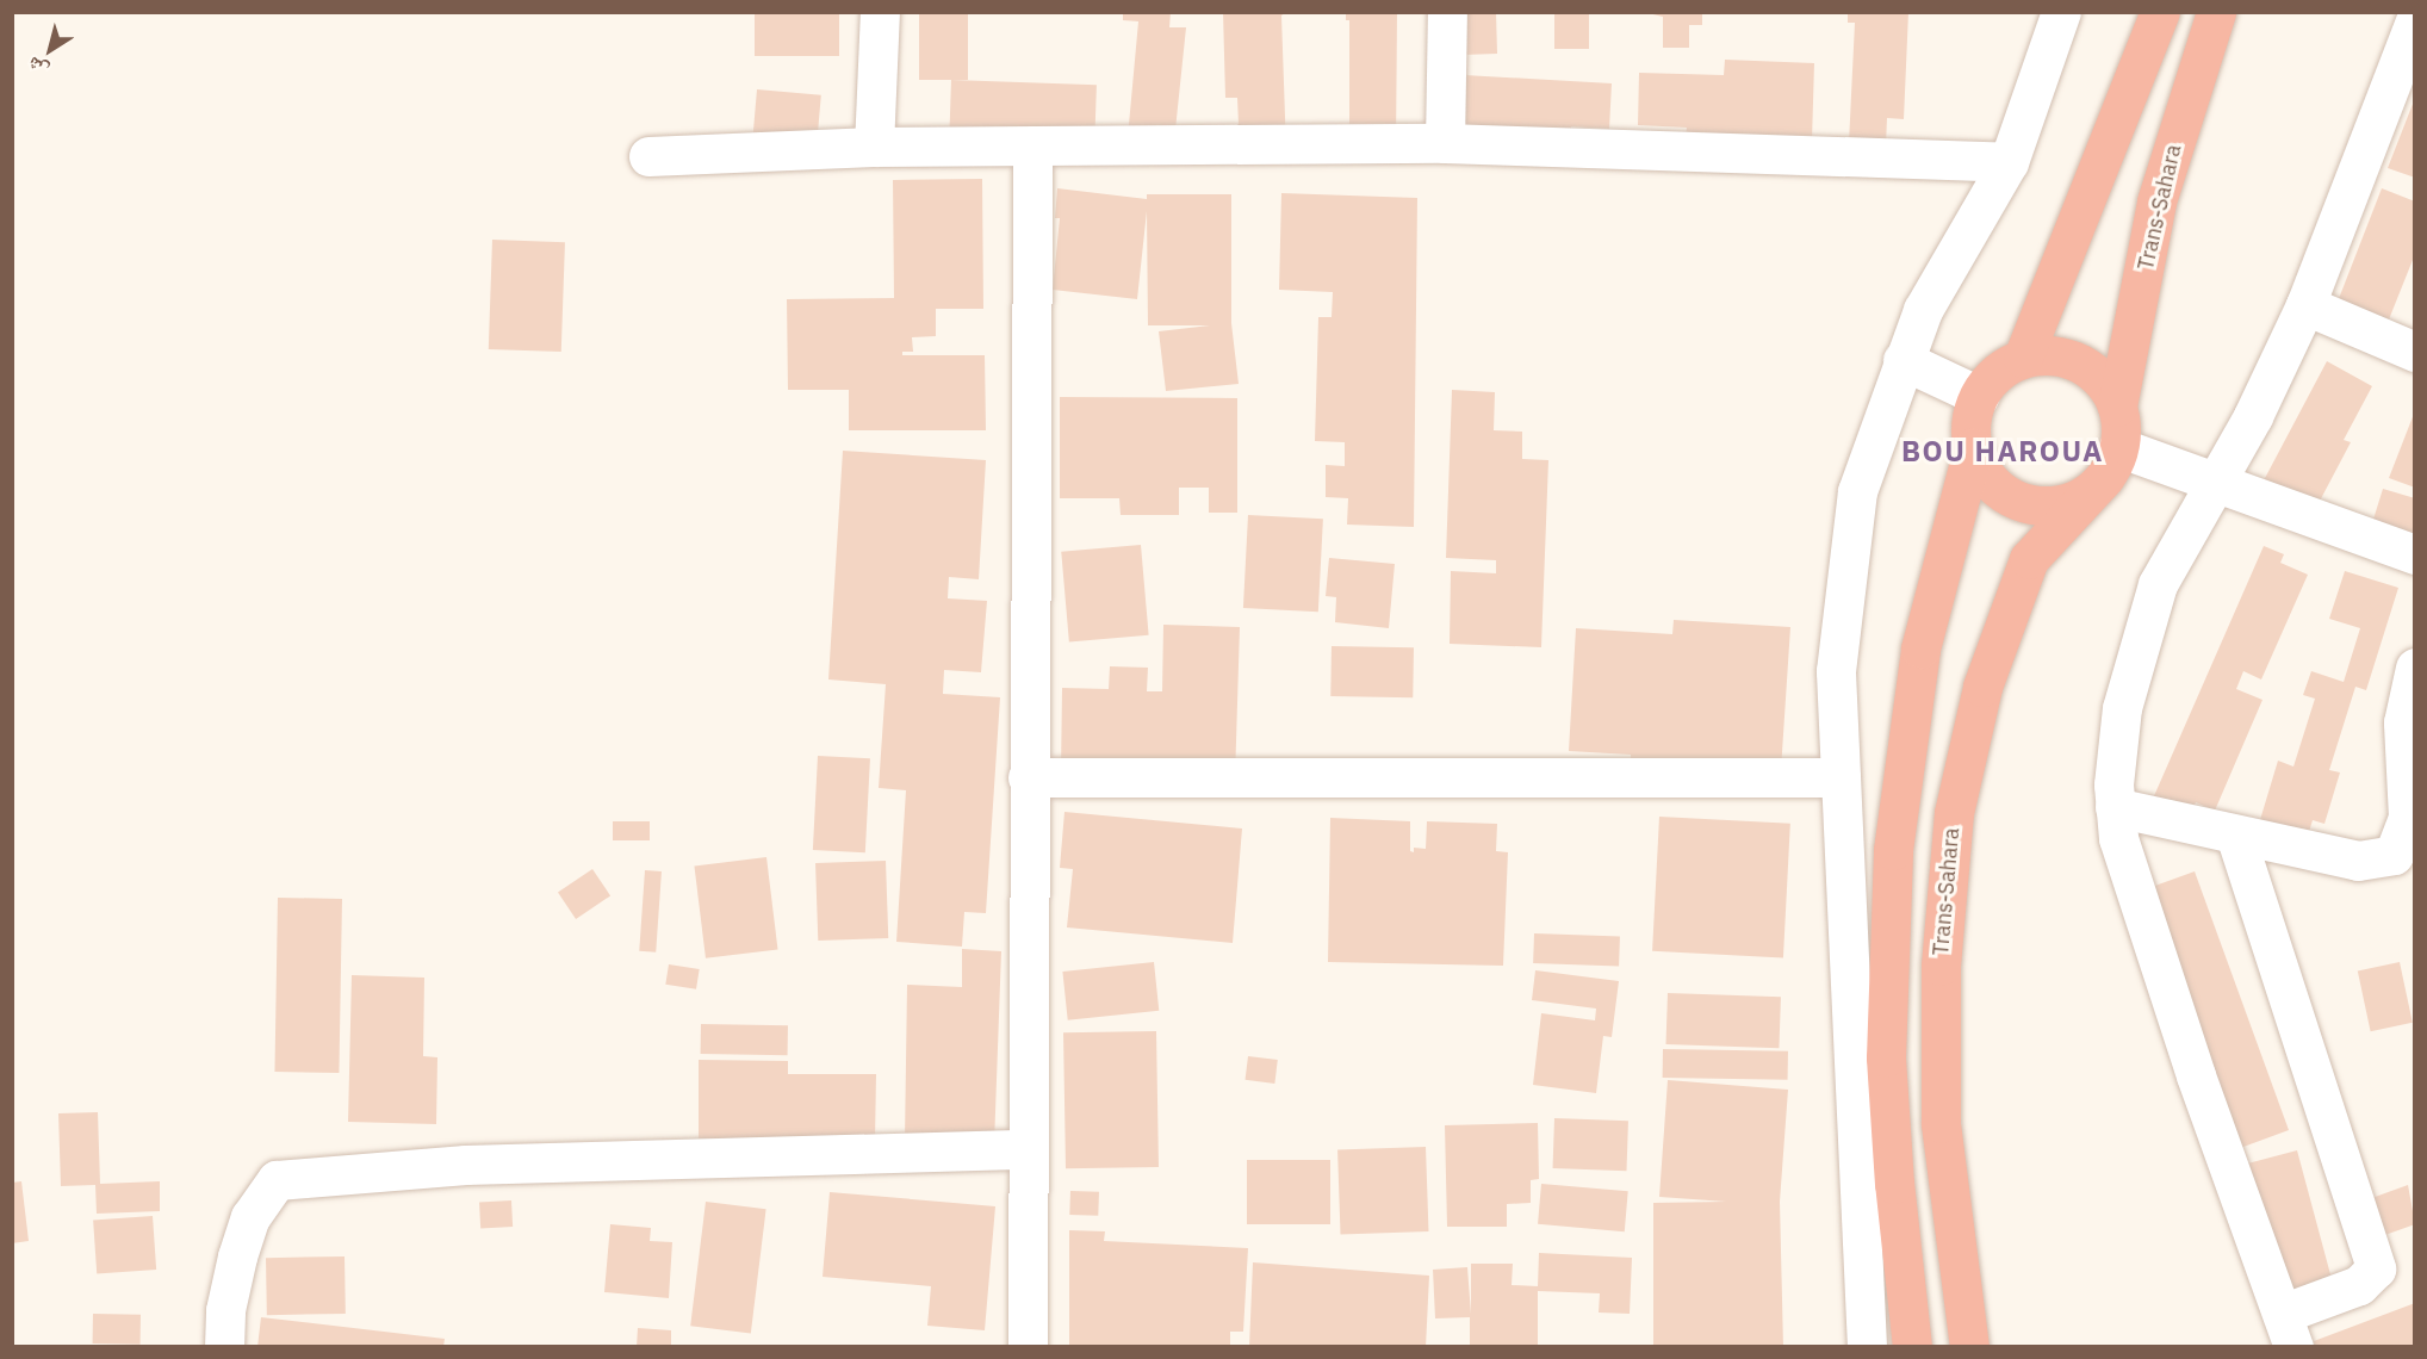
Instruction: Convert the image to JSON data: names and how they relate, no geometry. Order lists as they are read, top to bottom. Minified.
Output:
{"streets":{"highway":["Trans-Sahara"]},"districts":["BOU HAROUA"],"north":"bottom left"}
